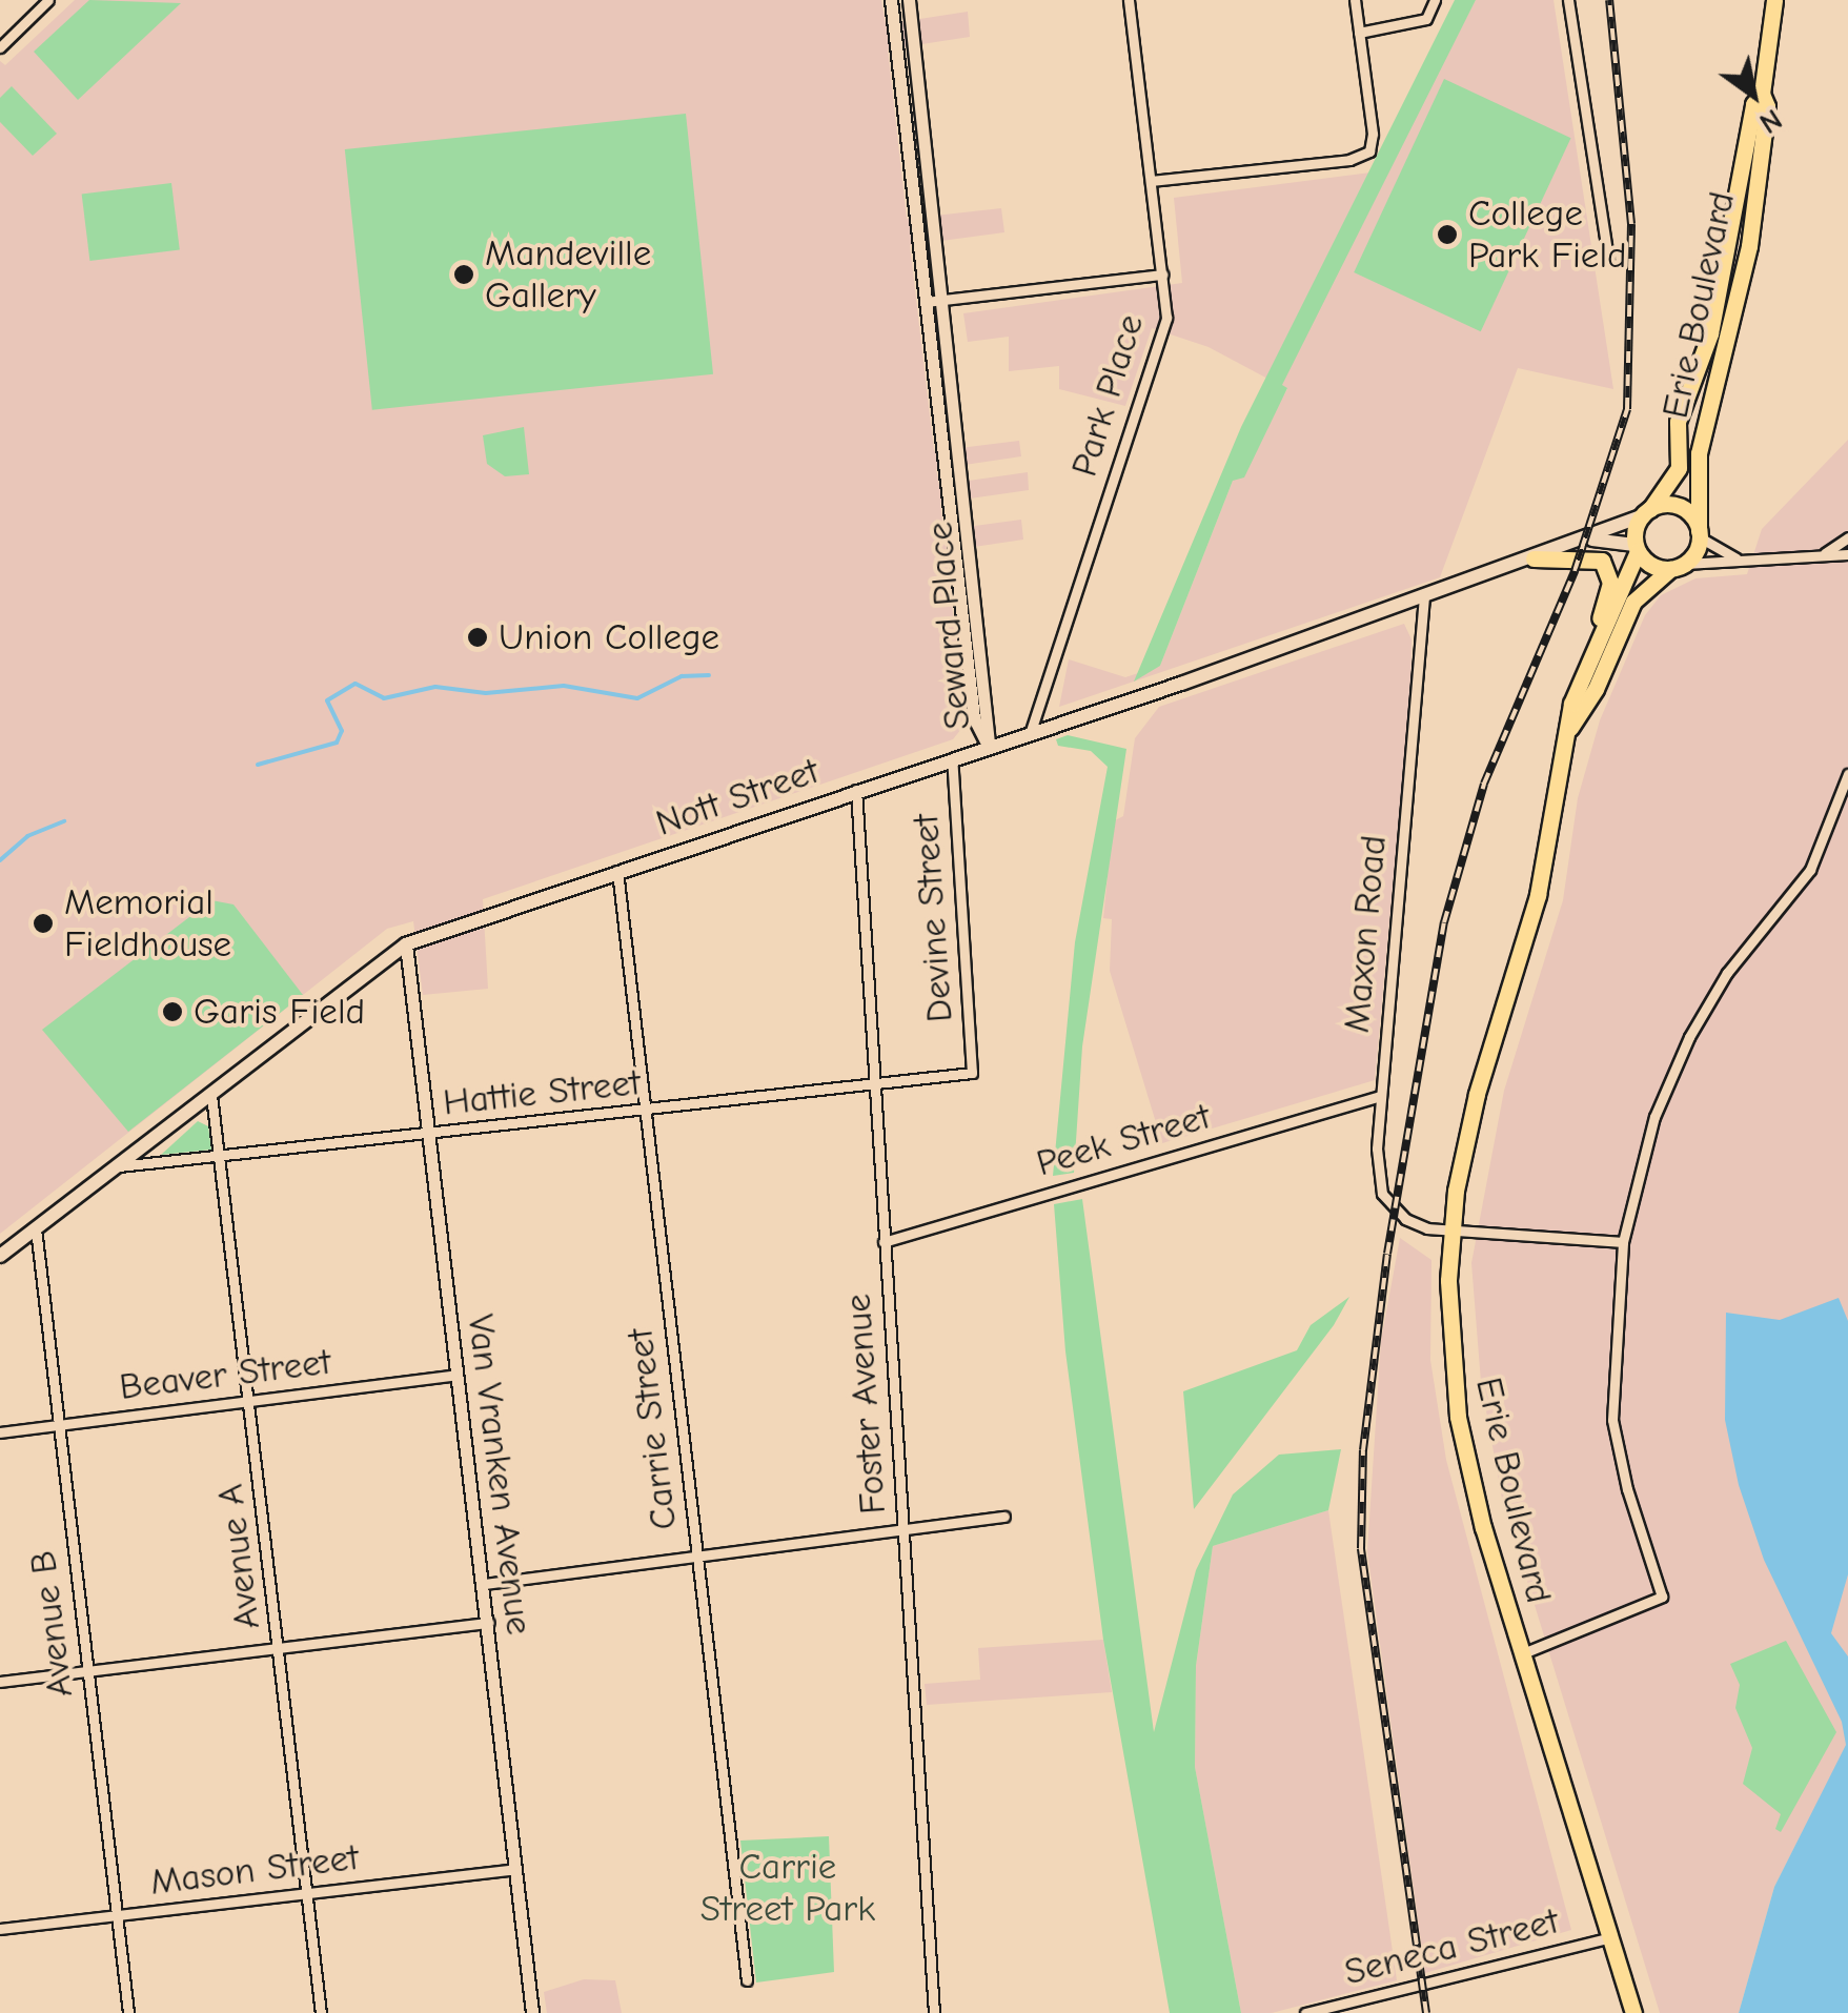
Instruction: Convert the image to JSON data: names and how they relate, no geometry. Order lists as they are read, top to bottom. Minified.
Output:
{"streets":{"highway":["Erie Boulevard"],"main road":["Nott Street"],"street":["Park Place","Seward Place","Devine Street","Maxon Road","Hattie Street","Peek Street","Beaver Street","Foster Avenue","Carrie Street","Van Vranken Avenue","Avenue A","Avenue B","Mason Street","Seneca Street"]},"crossings":[["Erie Boulevard","Nott Street"],["Erie Boulevard","Maxon Road"],["Erie Boulevard","Seneca Street"],["Park Place","Nott Street"],["Seward Place","Nott Street"],["Nott Street","Devine Street"],["Nott Street","Maxon Road"],["Nott Street","Hattie Street"],["Nott Street","Foster Avenue"],["Nott Street","Carrie Street"],["Nott Street","Van Vranken Avenue"],["Nott Street","Avenue A"],["Nott Street","Avenue B"],["Devine Street","Hattie Street"],["Maxon Road","Peek Street"],["Hattie Street","Foster Avenue"],["Hattie Street","Carrie Street"],["Hattie Street","Van Vranken Avenue"],["Hattie Street","Avenue A"],["Peek Street","Foster Avenue"],["Beaver Street","Van Vranken Avenue"],["Beaver Street","Avenue A"],["Beaver Street","Avenue B"],["Van Vranken Avenue","Mason Street"],["Avenue A","Mason Street"],["Avenue B","Mason Street"]],"parks":["Carrie Street Park"],"places":["College Park Field","Mandeville Gallery","Union College","Memorial Fieldhouse","Garis Field"],"north":"bottom right"}
